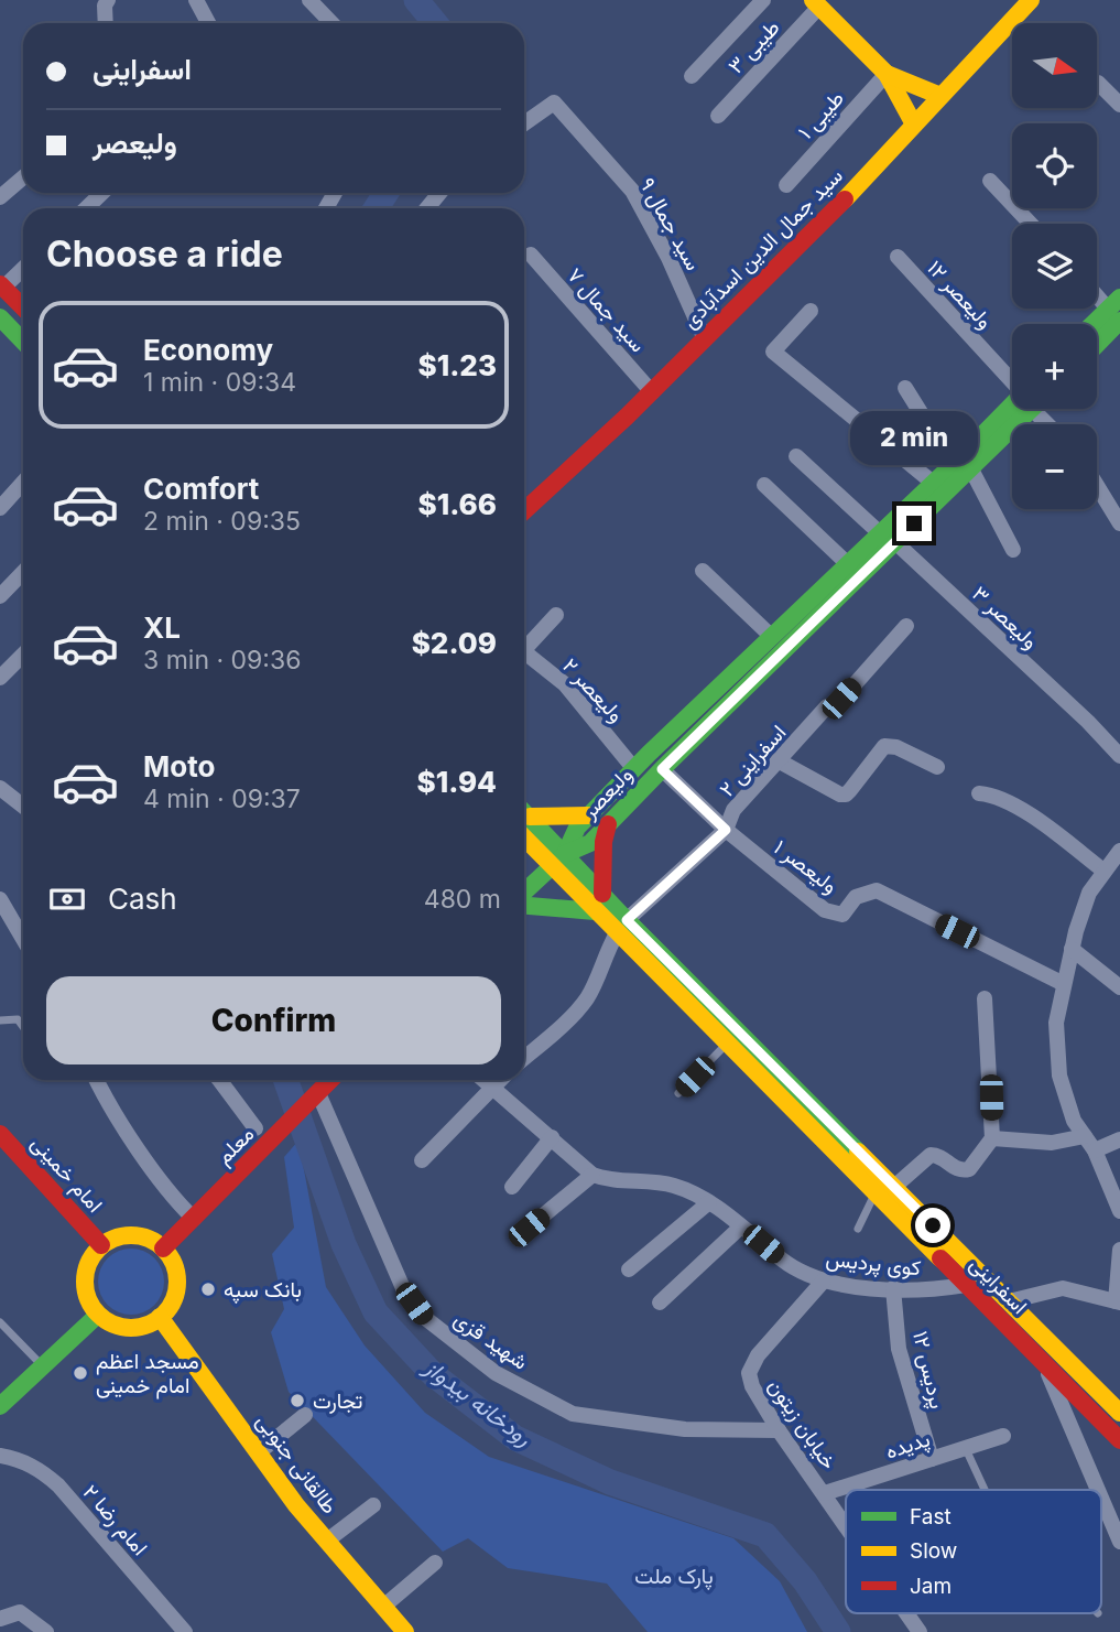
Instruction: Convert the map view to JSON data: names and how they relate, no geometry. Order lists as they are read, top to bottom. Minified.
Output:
{"streets":{"street":["طیبی ۳","طیبی ۱","سید جمال ۹","سید جمال الدین اسدآبادی","ولیعصر ۱۲","سید جمال ۷","ولیعصر ۳","ولیعصر ۲","اسفراینی ۲","ولیعصر","ولیعصر ۱","معلم","امام خمینی","کوی پردیس","اسفراینی","شهید قزی","پردیس ۱۲","خیابان زیتون","پدیده","طالقانی جنوبی","امام رضا ۲"]},"crossings":[["سید جمال ۹","سید جمال الدین اسدآبادی"],["سید جمال الدین اسدآبادی","سید جمال ۷"],["ولیعصر ۳","ولیعصر"],["ولیعصر ۲","ولیعصر"],["اسفراینی ۲","ولیعصر ۱"],["اسفراینی ۲","اسفراینی"],["ولیعصر","ولیعصر ۱"],["ولیعصر","اسفراینی"],["معلم","امام خمینی"],["معلم","شهید قزی"],["معلم","طالقانی جنوبی"],["امام خمینی","طالقانی جنوبی"],["کوی پردیس","اسفراینی"],["کوی پردیس","پردیس ۱۲"],["کوی پردیس","خیابان زیتون"],["شهید قزی","خیابان زیتون"],["پردیس ۱۲","پدیده"],["خیابان زیتون","پدیده"]],"water":["رودخانه بیدواز"],"parks":["پارک ملت"],"places":["بانک سپه","مسجد اعظم امام خمینی","تجارت"],"legend":["Fast","Slow","Jam"],"north":"right","page":{"map_buttons":["+","−"],"banner":["اسفراینی","ولیعصر"],"heading":"Choose a ride","list":[{"name":"Economy","note":"1 min · 09:34","value":"$1.23"},{"name":"Comfort","note":"2 min · 09:35","value":"$1.66"},{"name":"XL","note":"3 min · 09:36","value":"$2.09"},{"name":"Moto","note":"4 min · 09:37","value":"$1.94"}],"bubble":"2 min","pay":["Cash","480 m"],"buttons":"Confirm"}}
